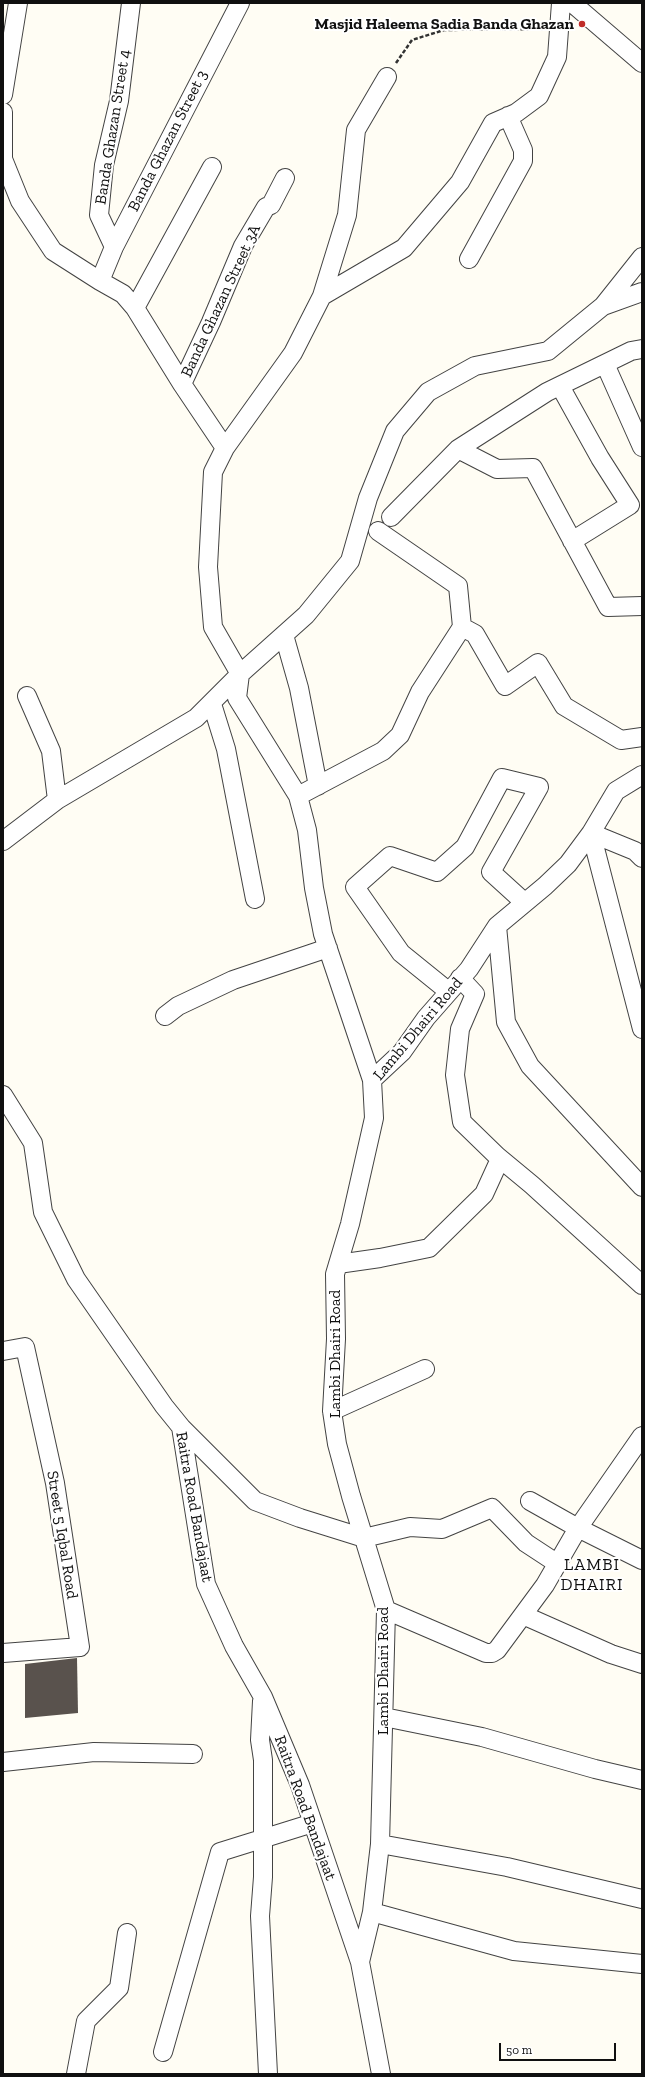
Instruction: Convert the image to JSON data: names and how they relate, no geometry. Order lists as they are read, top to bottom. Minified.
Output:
{"streets":{"street":["Banda Ghazan Street 4","Banda Ghazan Street 3","Banda Ghazan Street 3A","Lambi Dhairi Road","Raitra Road Bandajaat","Street 5 Iqbal Road"]},"crossings":[["Banda Ghazan Street 4","Banda Ghazan Street 3"],["Lambi Dhairi Road","Raitra Road Bandajaat"]],"districts":["LAMBI DHAIRI"],"places":["Masjid Haleema Sadia Banda Ghazan"],"scale_bar":"50 m"}
